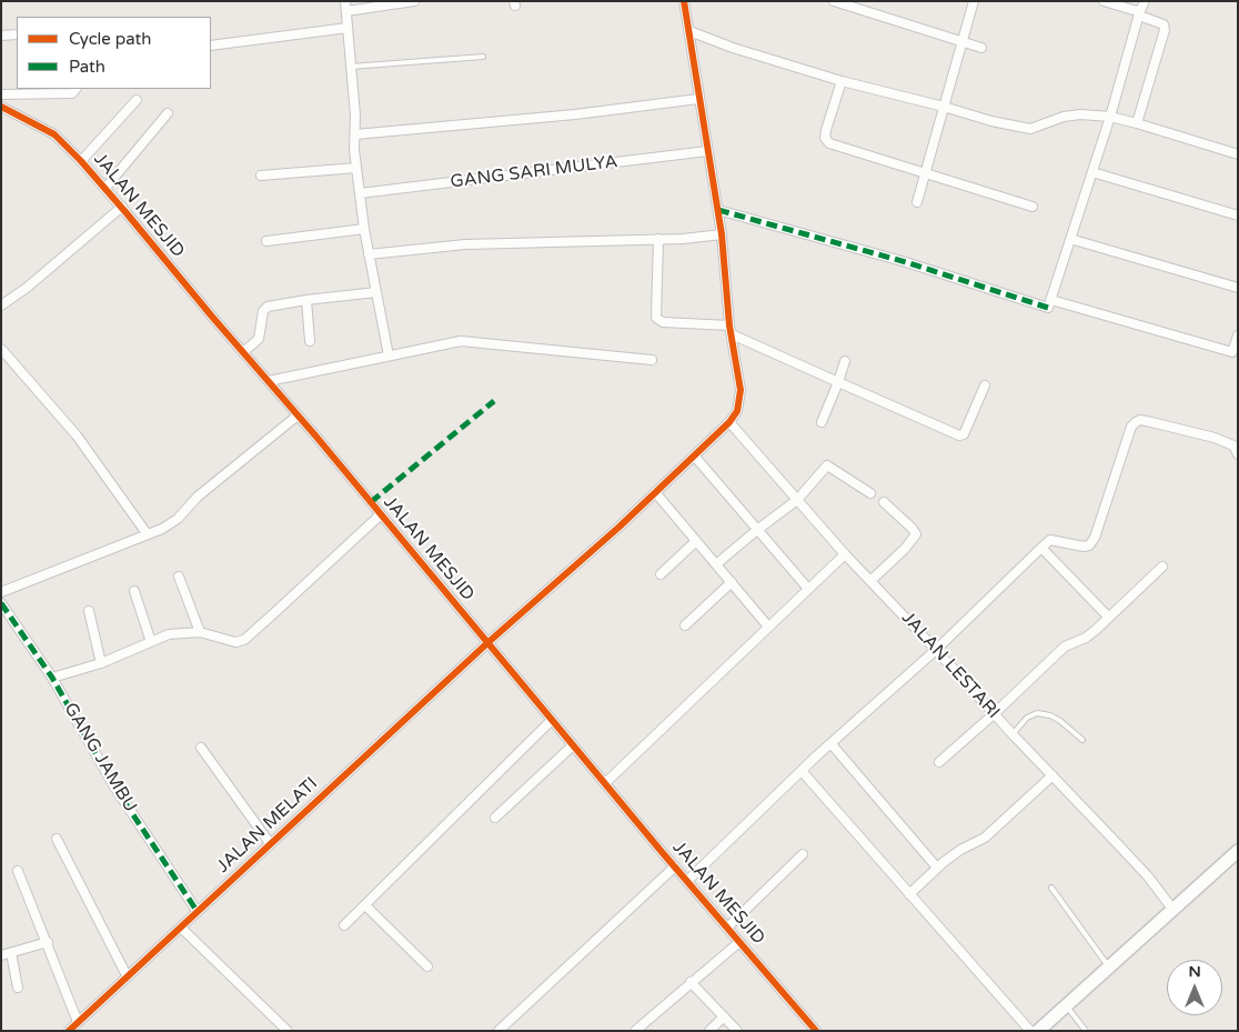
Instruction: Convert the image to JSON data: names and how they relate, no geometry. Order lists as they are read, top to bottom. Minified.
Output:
{"streets":{"street":["GANG SARI MULYA","JALAN MESJID","JALAN LESTARI","GANG JAMBU","JALAN MELATI"]},"crossings":[["JALAN MESJID","JALAN MELATI"],["JALAN LESTARI","JALAN MELATI"],["GANG JAMBU","JALAN MELATI"]],"legend":["Cycle path","Path"],"north":"top"}
